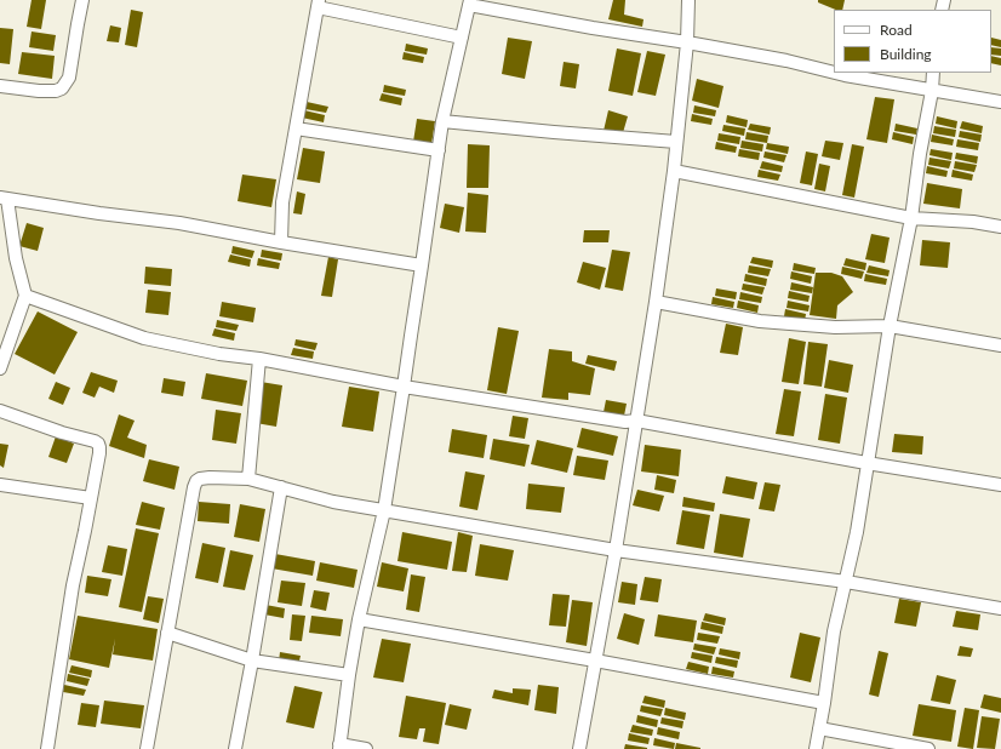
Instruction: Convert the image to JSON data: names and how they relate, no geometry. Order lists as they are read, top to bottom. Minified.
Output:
{"legend":["Road","Building"]}
